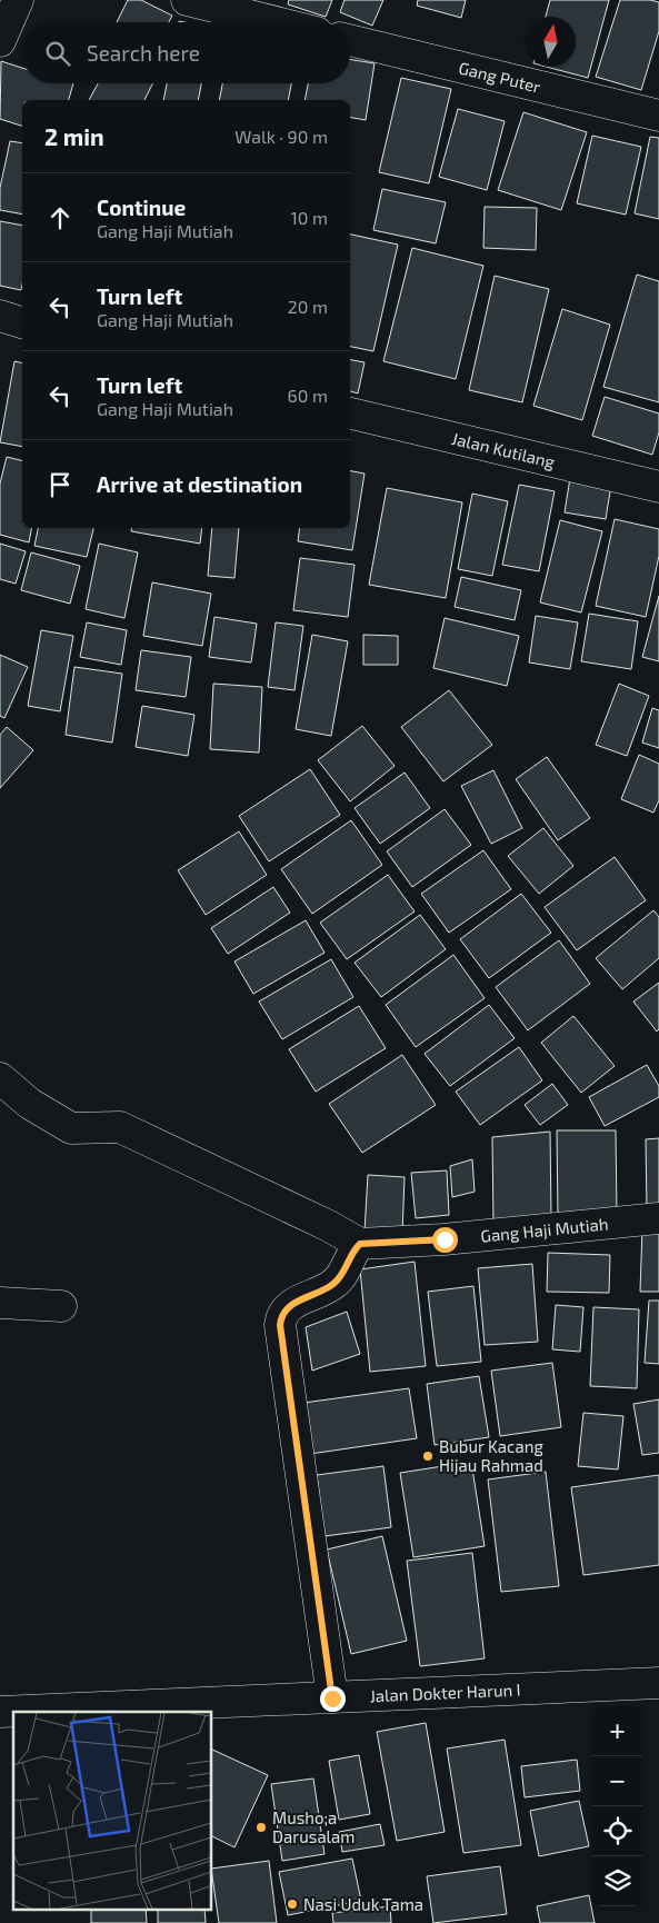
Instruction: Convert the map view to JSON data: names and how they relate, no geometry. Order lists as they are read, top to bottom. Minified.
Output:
{"streets":{"street":["Gang Puter","Jalan Kutilang","Gang Haji Mutiah","Jalan Dokter Harun I"]},"places":["Bubur Kacang Hijau Rahmad","Musho;a Darusalam","Nasi Uduk Tama"],"north":"top","page":{"search":"Search here","heading":["2 min","Walk · 90 m"],"list":[["Continue","Gang Haji Mutiah","10 m"],["Turn left","Gang Haji Mutiah","20 m"],["Turn left","Gang Haji Mutiah","60 m"],"Arrive at destination"],"map_buttons":["+","−"]}}
